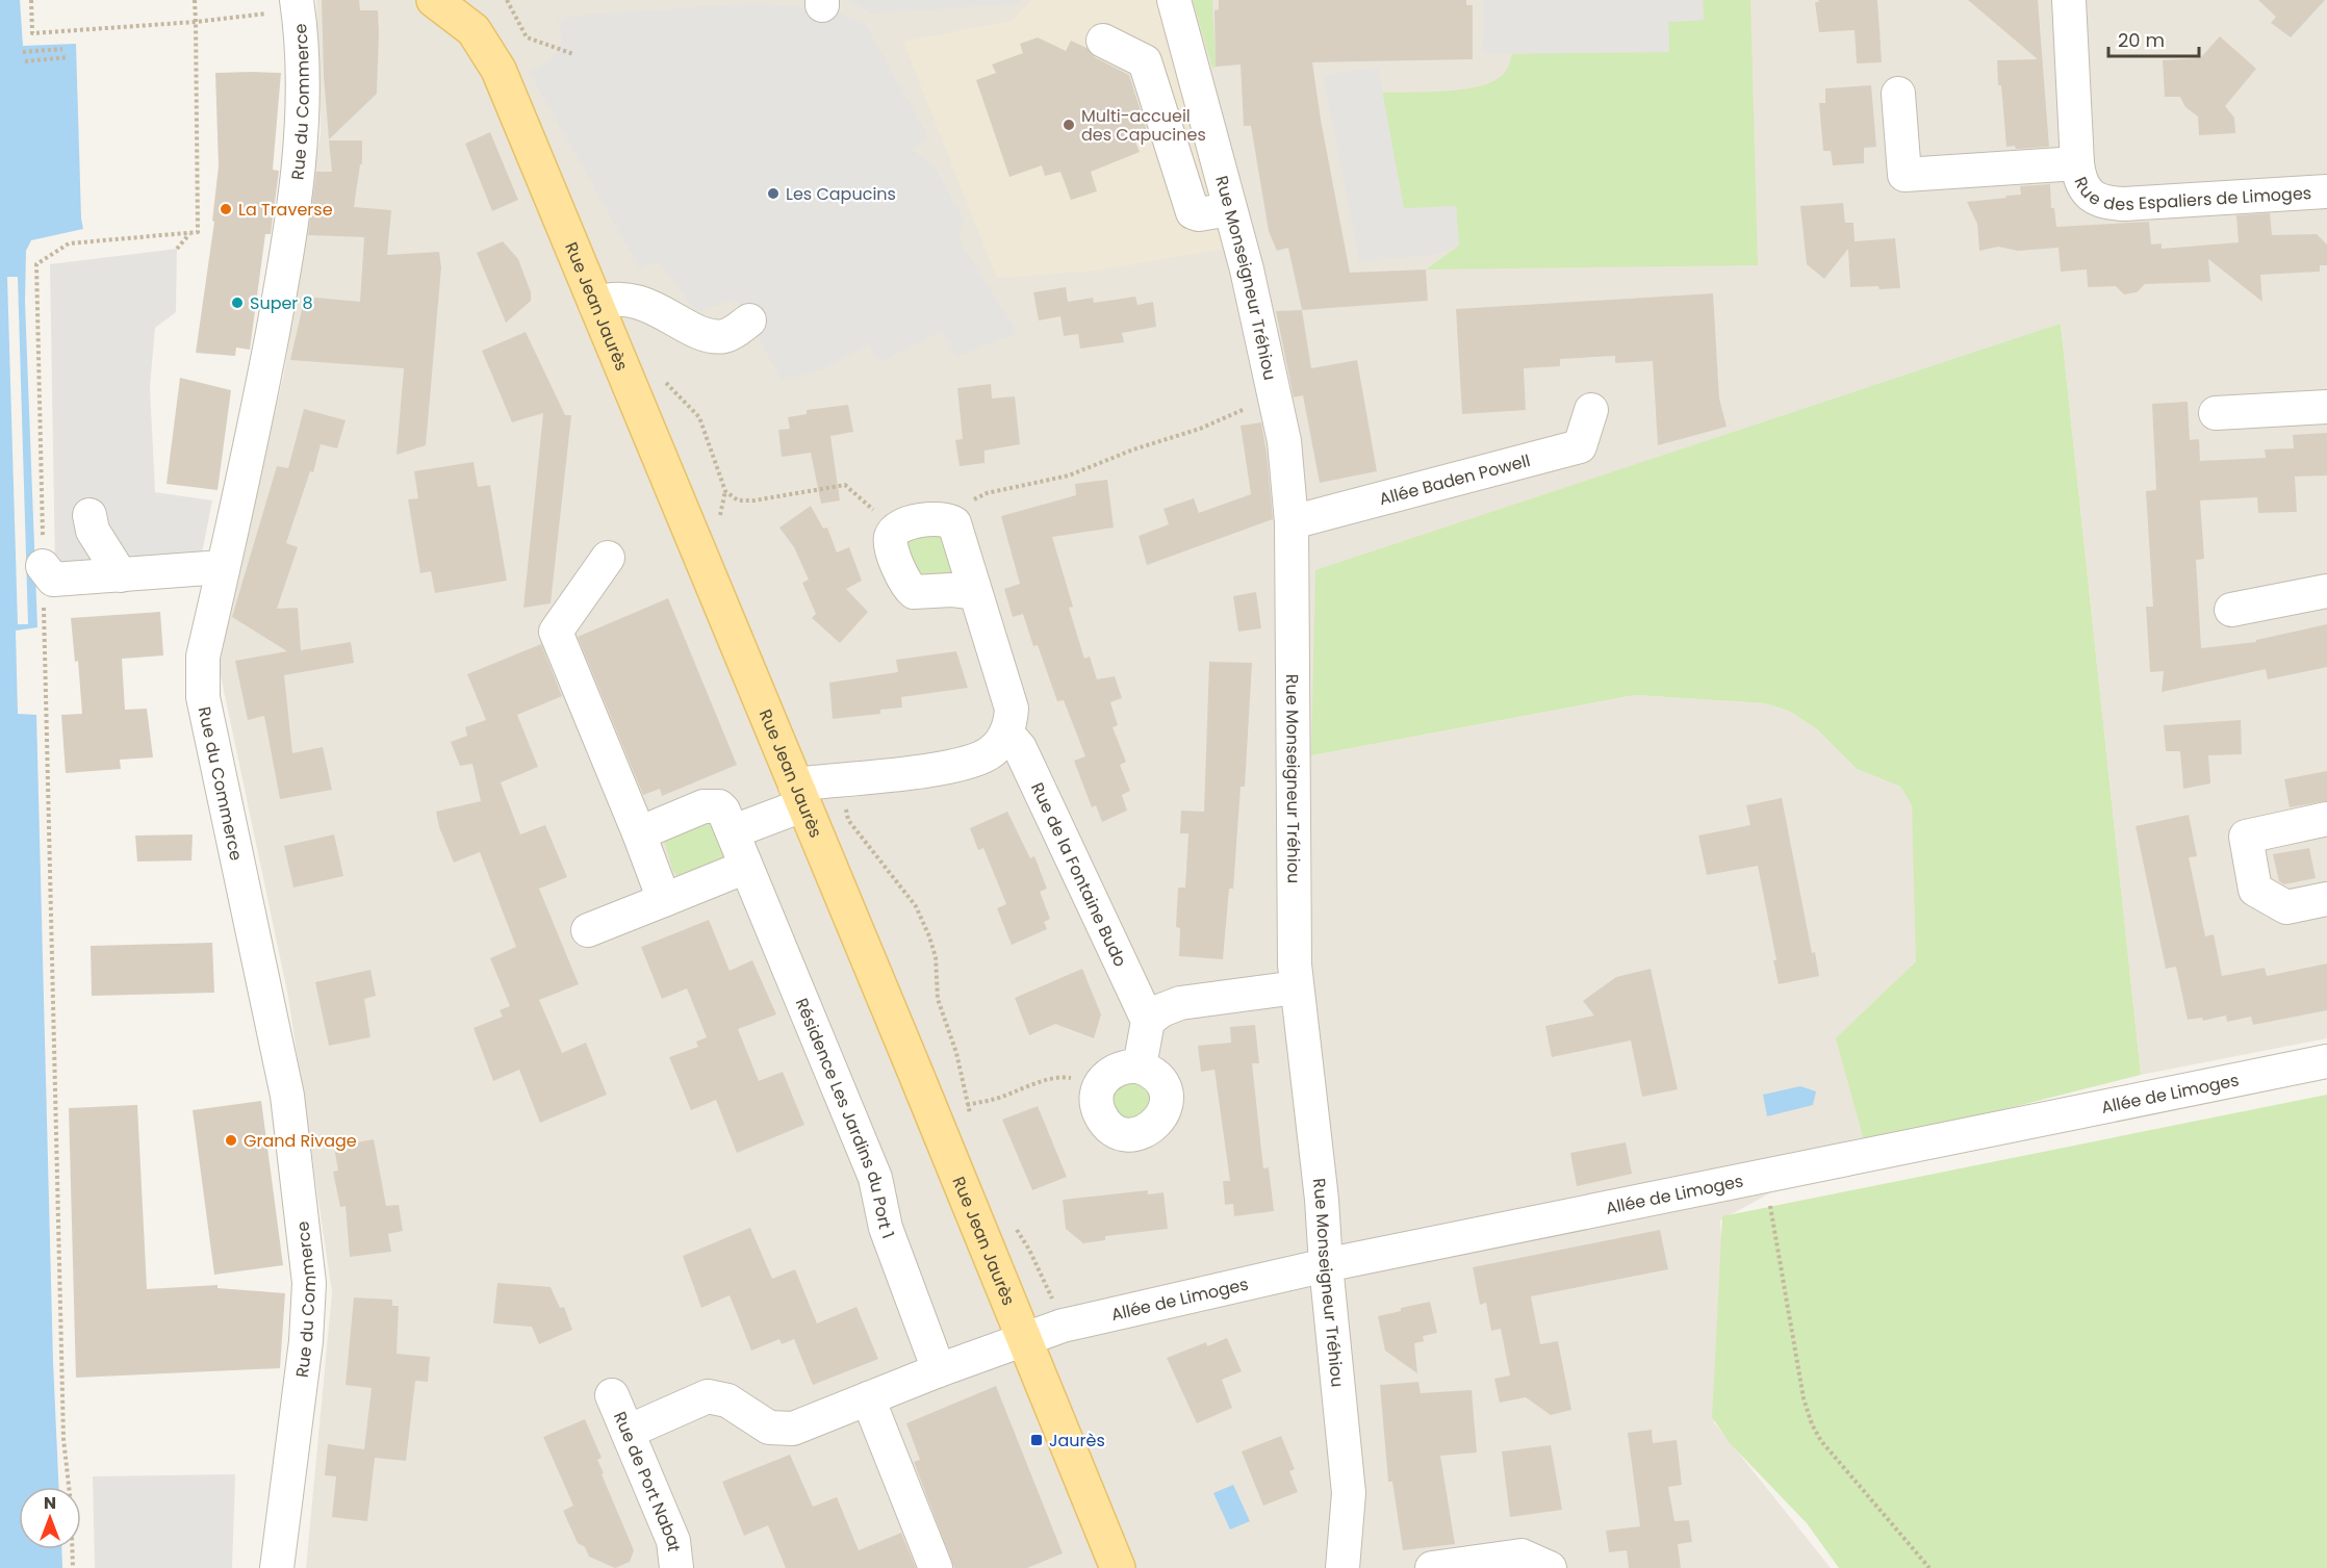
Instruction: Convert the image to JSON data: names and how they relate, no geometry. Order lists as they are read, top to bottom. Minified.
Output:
{"streets":{"main road":["Rue Jean Jaurès"],"street":["Rue du Commerce","Rue des Espaliers de Limoges","Rue Monseigneur Tréhiou","Allée Baden Powell","Rue de la Fontaine Budo","Allée de Limoges","Résidence Les Jardins du Port 1","Rue de Port Nabat"]},"crossings":[["Rue Monseigneur Tréhiou","Allée Baden Powell"],["Rue Monseigneur Tréhiou","Allée de Limoges"],["Rue Jean Jaurès","Allée de Limoges"],["Allée de Limoges","Résidence Les Jardins du Port 1"],["Allée de Limoges","Rue de Port Nabat"]],"places":{"other":["Multi-accueil des Capucines","Les Capucins","La Traverse","Super 8","Grand Rivage"],"transit":["Jaurès"]},"scale_bar":"20 m","north":"top"}
